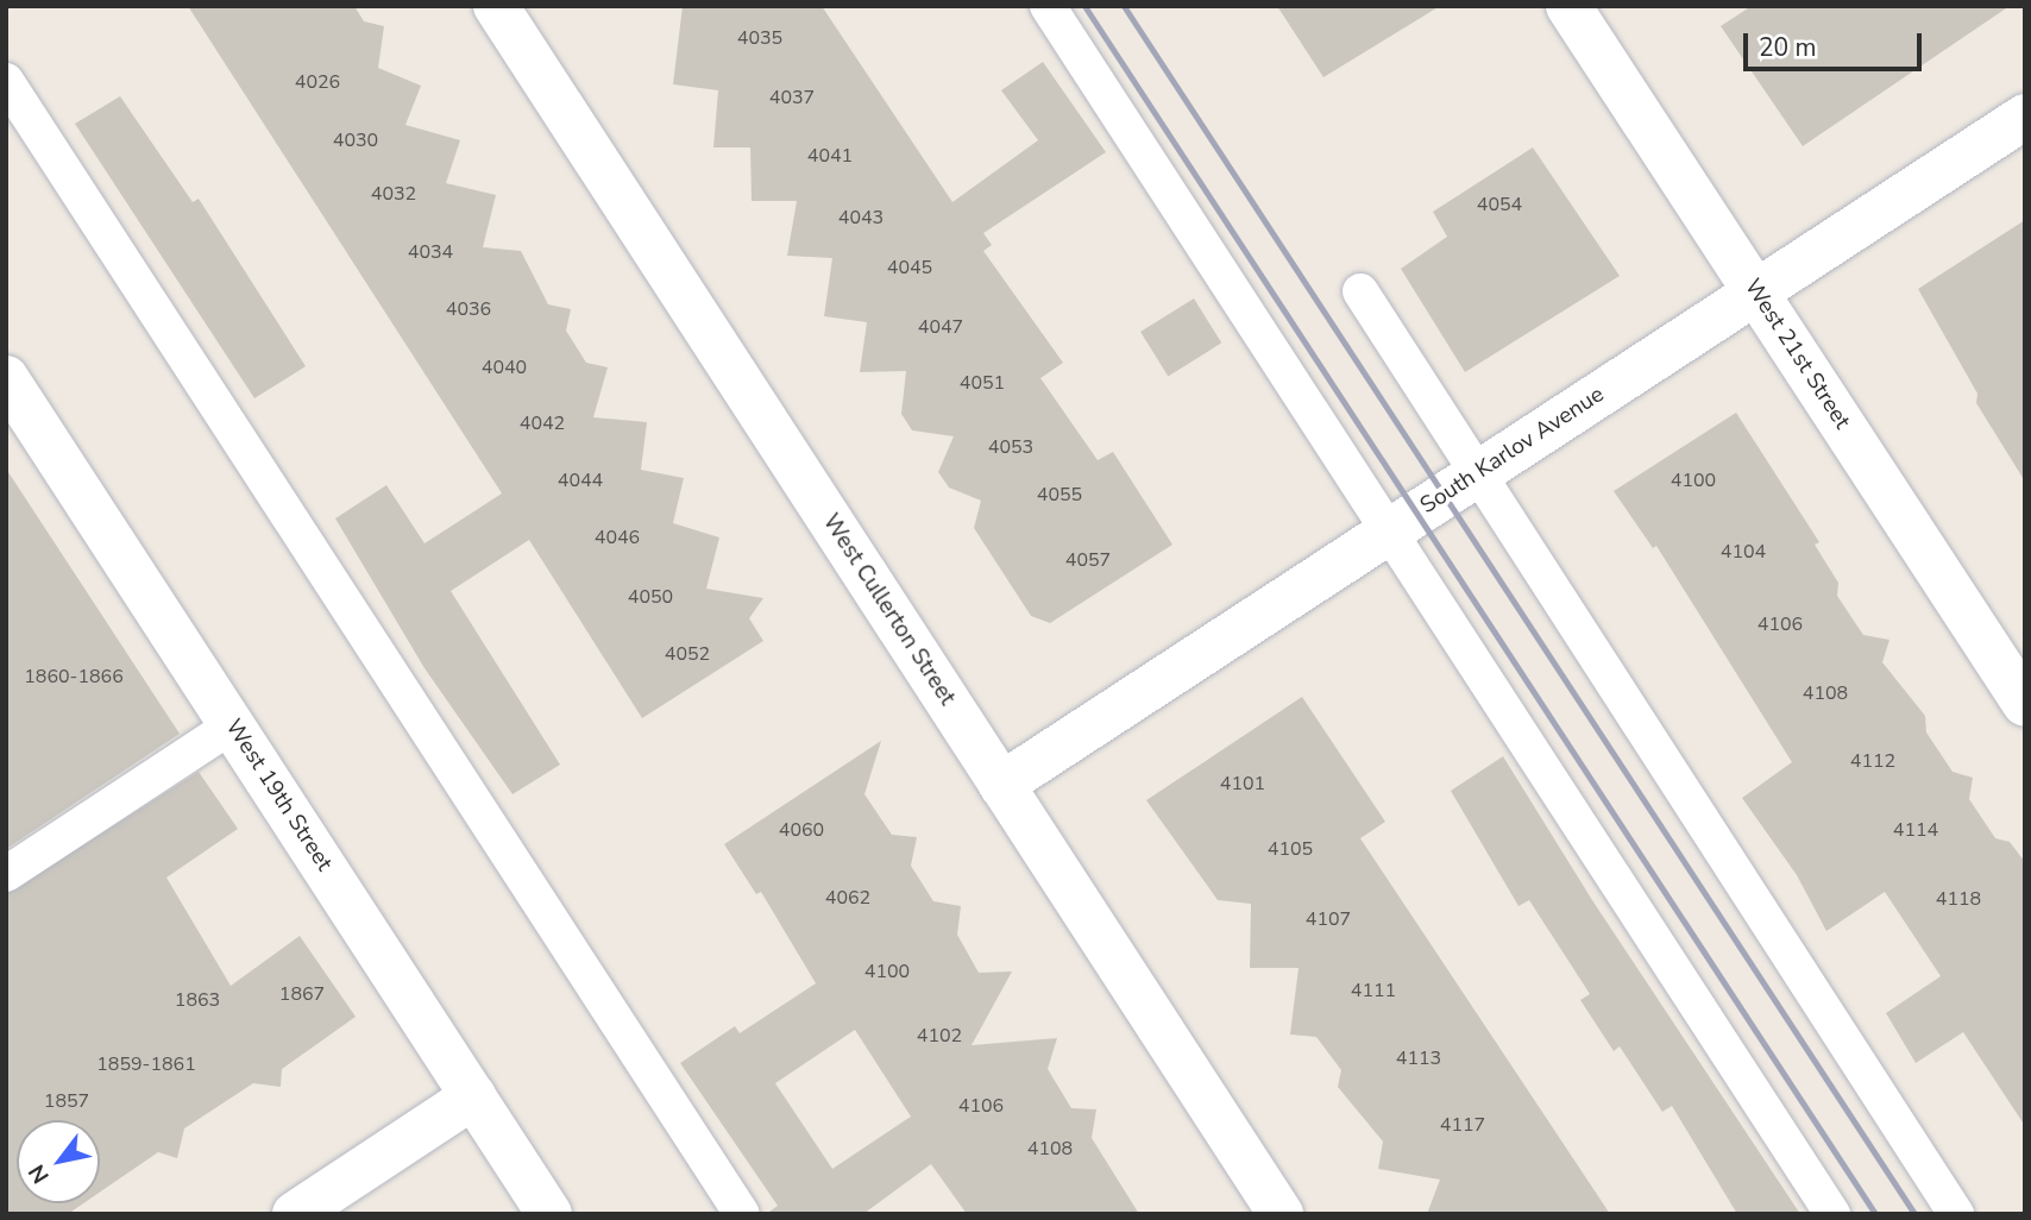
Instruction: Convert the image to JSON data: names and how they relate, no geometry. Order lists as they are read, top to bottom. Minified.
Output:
{"streets":{"street":["West 21st Street","South Karlov Avenue","West Cullerton Street","West 19th Street"]},"crossings":[["West 21st Street","South Karlov Avenue"],["South Karlov Avenue","West Cullerton Street"]],"house_numbers":["4035","4026","4037","4030","4041","4032","4054","4043","4034","4045","4036","4047","4040","4051","4042","4053","4044","4100","4055","4046","4104","4057","4050","4106","4052","1860-1866","4108","4112","4101","4060","4114","4105","4062","4118","4107","4100","4111","1867","1863","4102","4113","1859-1861","1857","4106","4117","4108"],"scale_bar":"20 m","north":"bottom left"}
